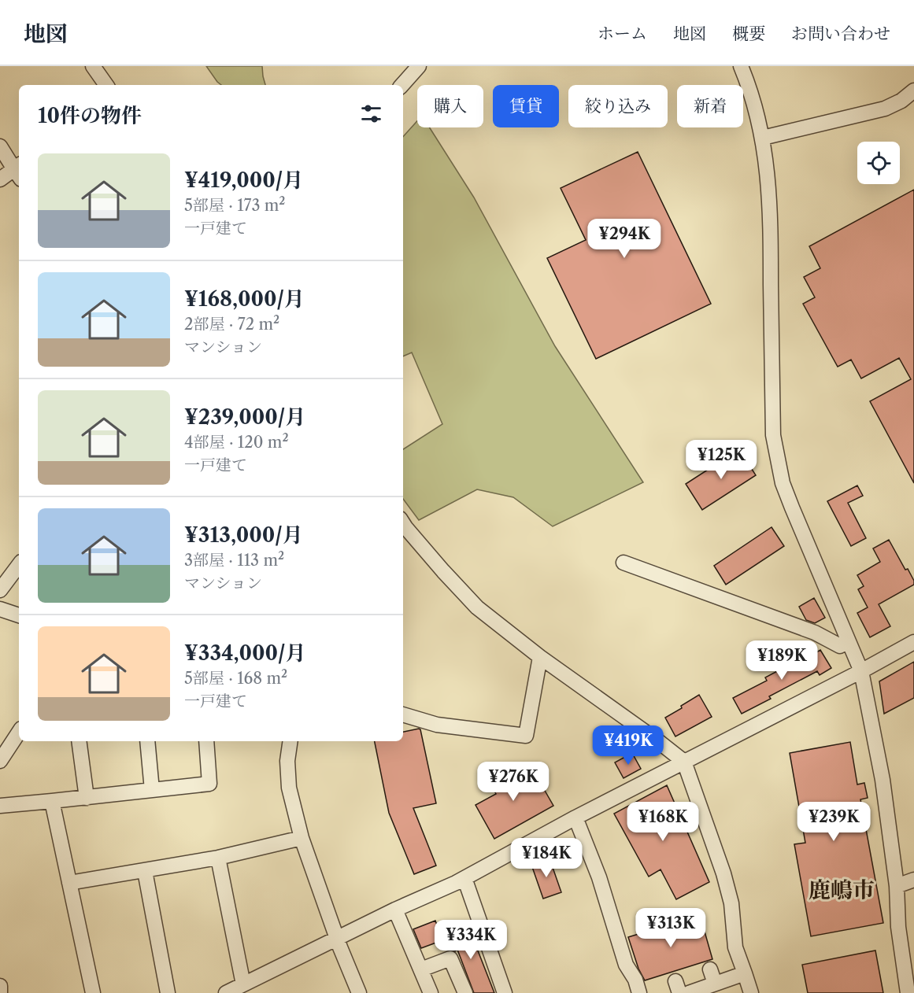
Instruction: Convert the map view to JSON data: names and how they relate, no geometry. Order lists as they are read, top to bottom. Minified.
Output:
{"districts":["鹿嶋市"],"page":{"header":"地図","nav":["ホーム","地図","概要","お問い合わせ"],"chip":["購入","賃貸","絞り込み","新着"],"heading":"10件の物件","list":[{"name":"¥419,000/月","note":"5部屋 · 173 m² · 一戸建て"},{"name":"¥168,000/月","note":"2部屋 · 72 m² · マンション"},{"name":"¥239,000/月","note":"4部屋 · 120 m² · 一戸建て"},{"name":"¥313,000/月","note":"3部屋 · 113 m² · マンション"},{"name":"¥334,000/月","note":"5部屋 · 168 m² · 一戸建て"}],"price":["¥294K","¥125K","¥189K","¥419K","¥276K","¥168K","¥239K","¥184K","¥313K","¥334K"]}}
